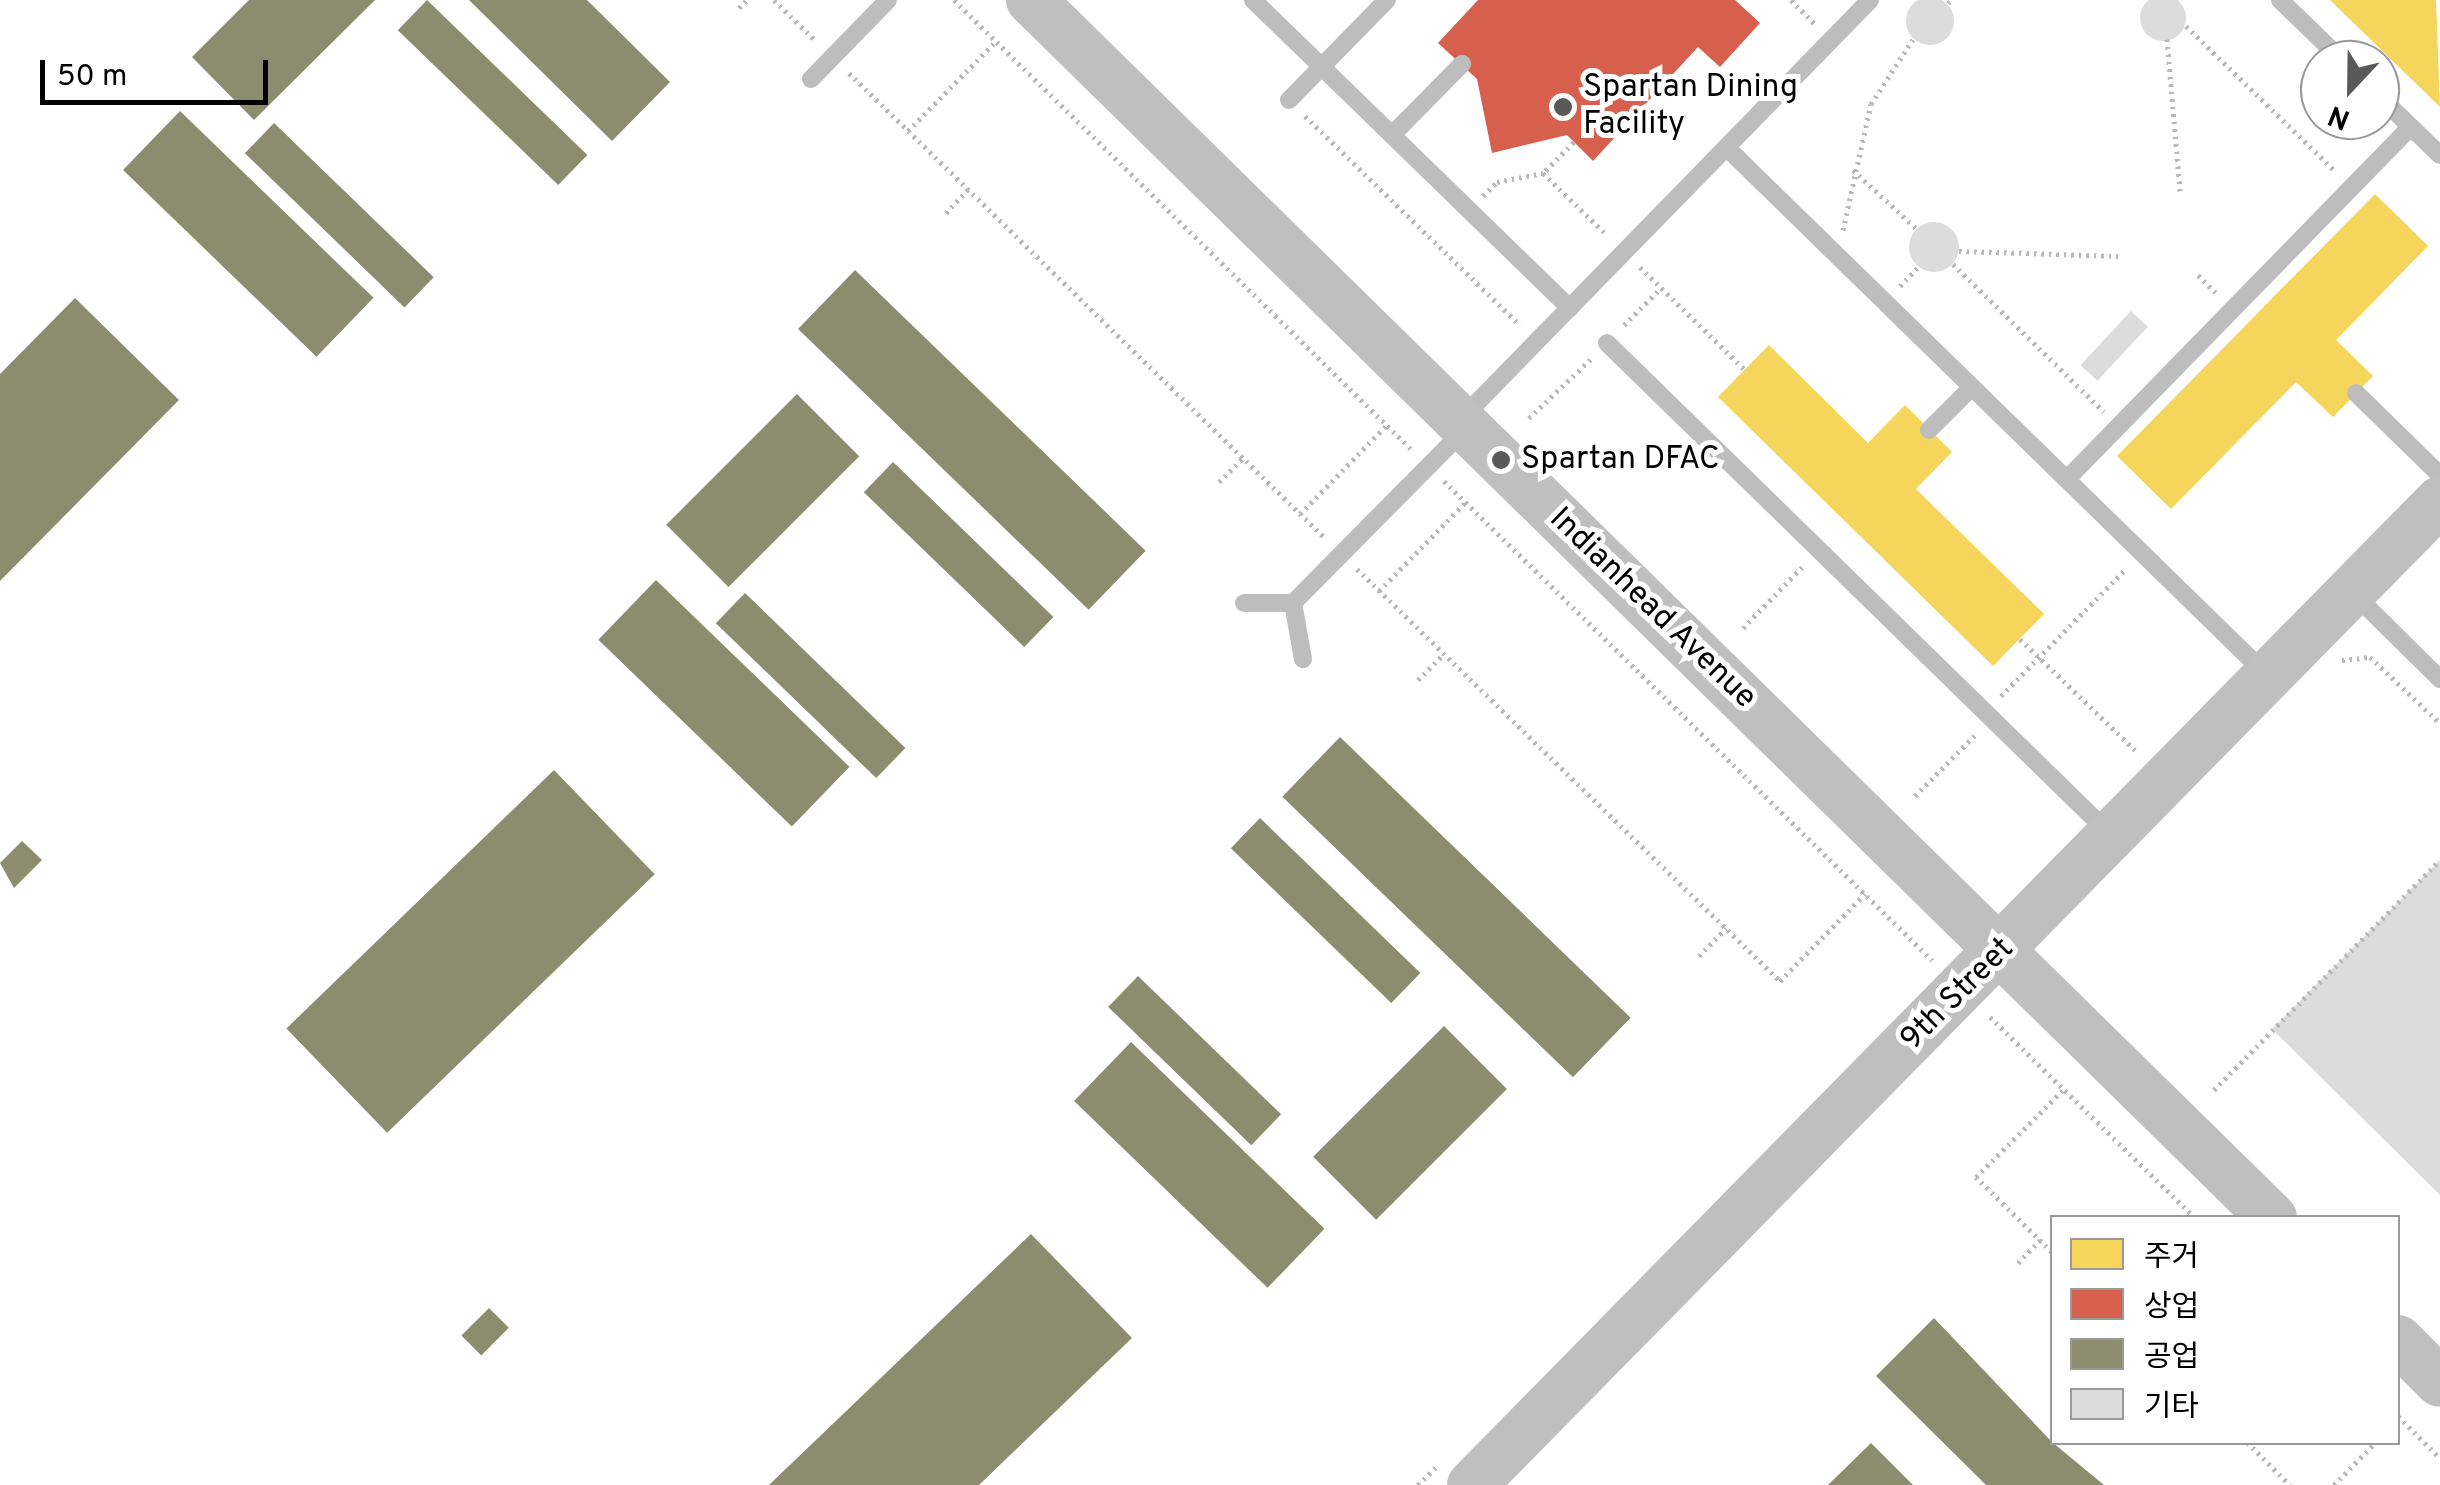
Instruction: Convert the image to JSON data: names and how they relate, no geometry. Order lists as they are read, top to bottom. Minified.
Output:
{"streets":{"main road":["Indianhead Avenue","9th Street"]},"crossings":[["Indianhead Avenue","9th Street"]],"places":["Spartan Dining Facility","Spartan DFAC"],"legend":["주거","상업","공업","기타"],"scale_bar":"50 m","north":"bottom"}
